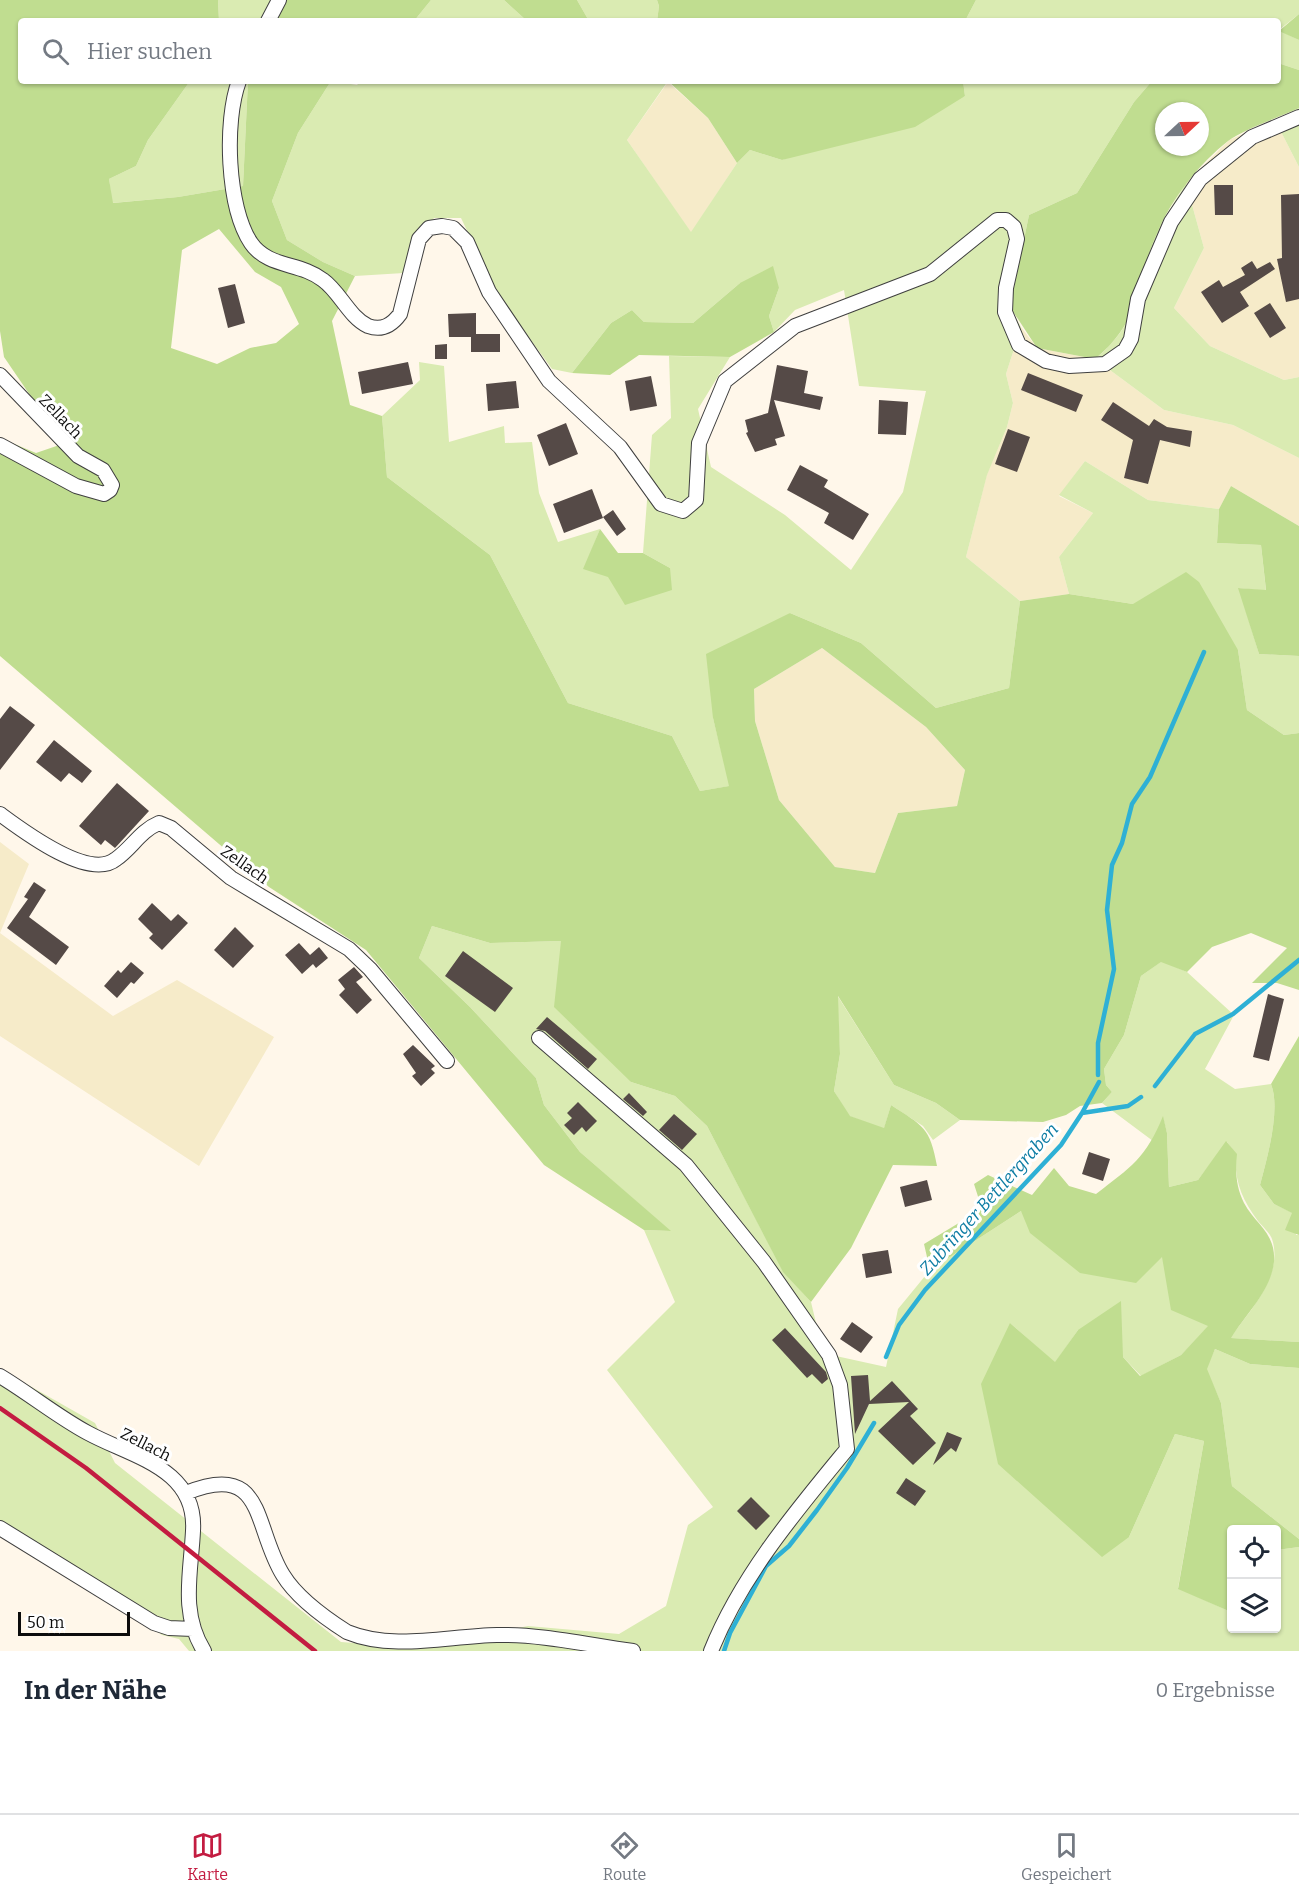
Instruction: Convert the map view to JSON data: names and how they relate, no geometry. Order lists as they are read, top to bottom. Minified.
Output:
{"streets":{"street":["Zellach"]},"water":["Zubringer Bettlergraben"],"scale_bar":"50 m","north":"right","page":{"search":"Hier suchen","scale":"50 m","heading":["In der Nähe","0 Ergebnisse"],"nav":["Karte","Route","Gespeichert"]}}
